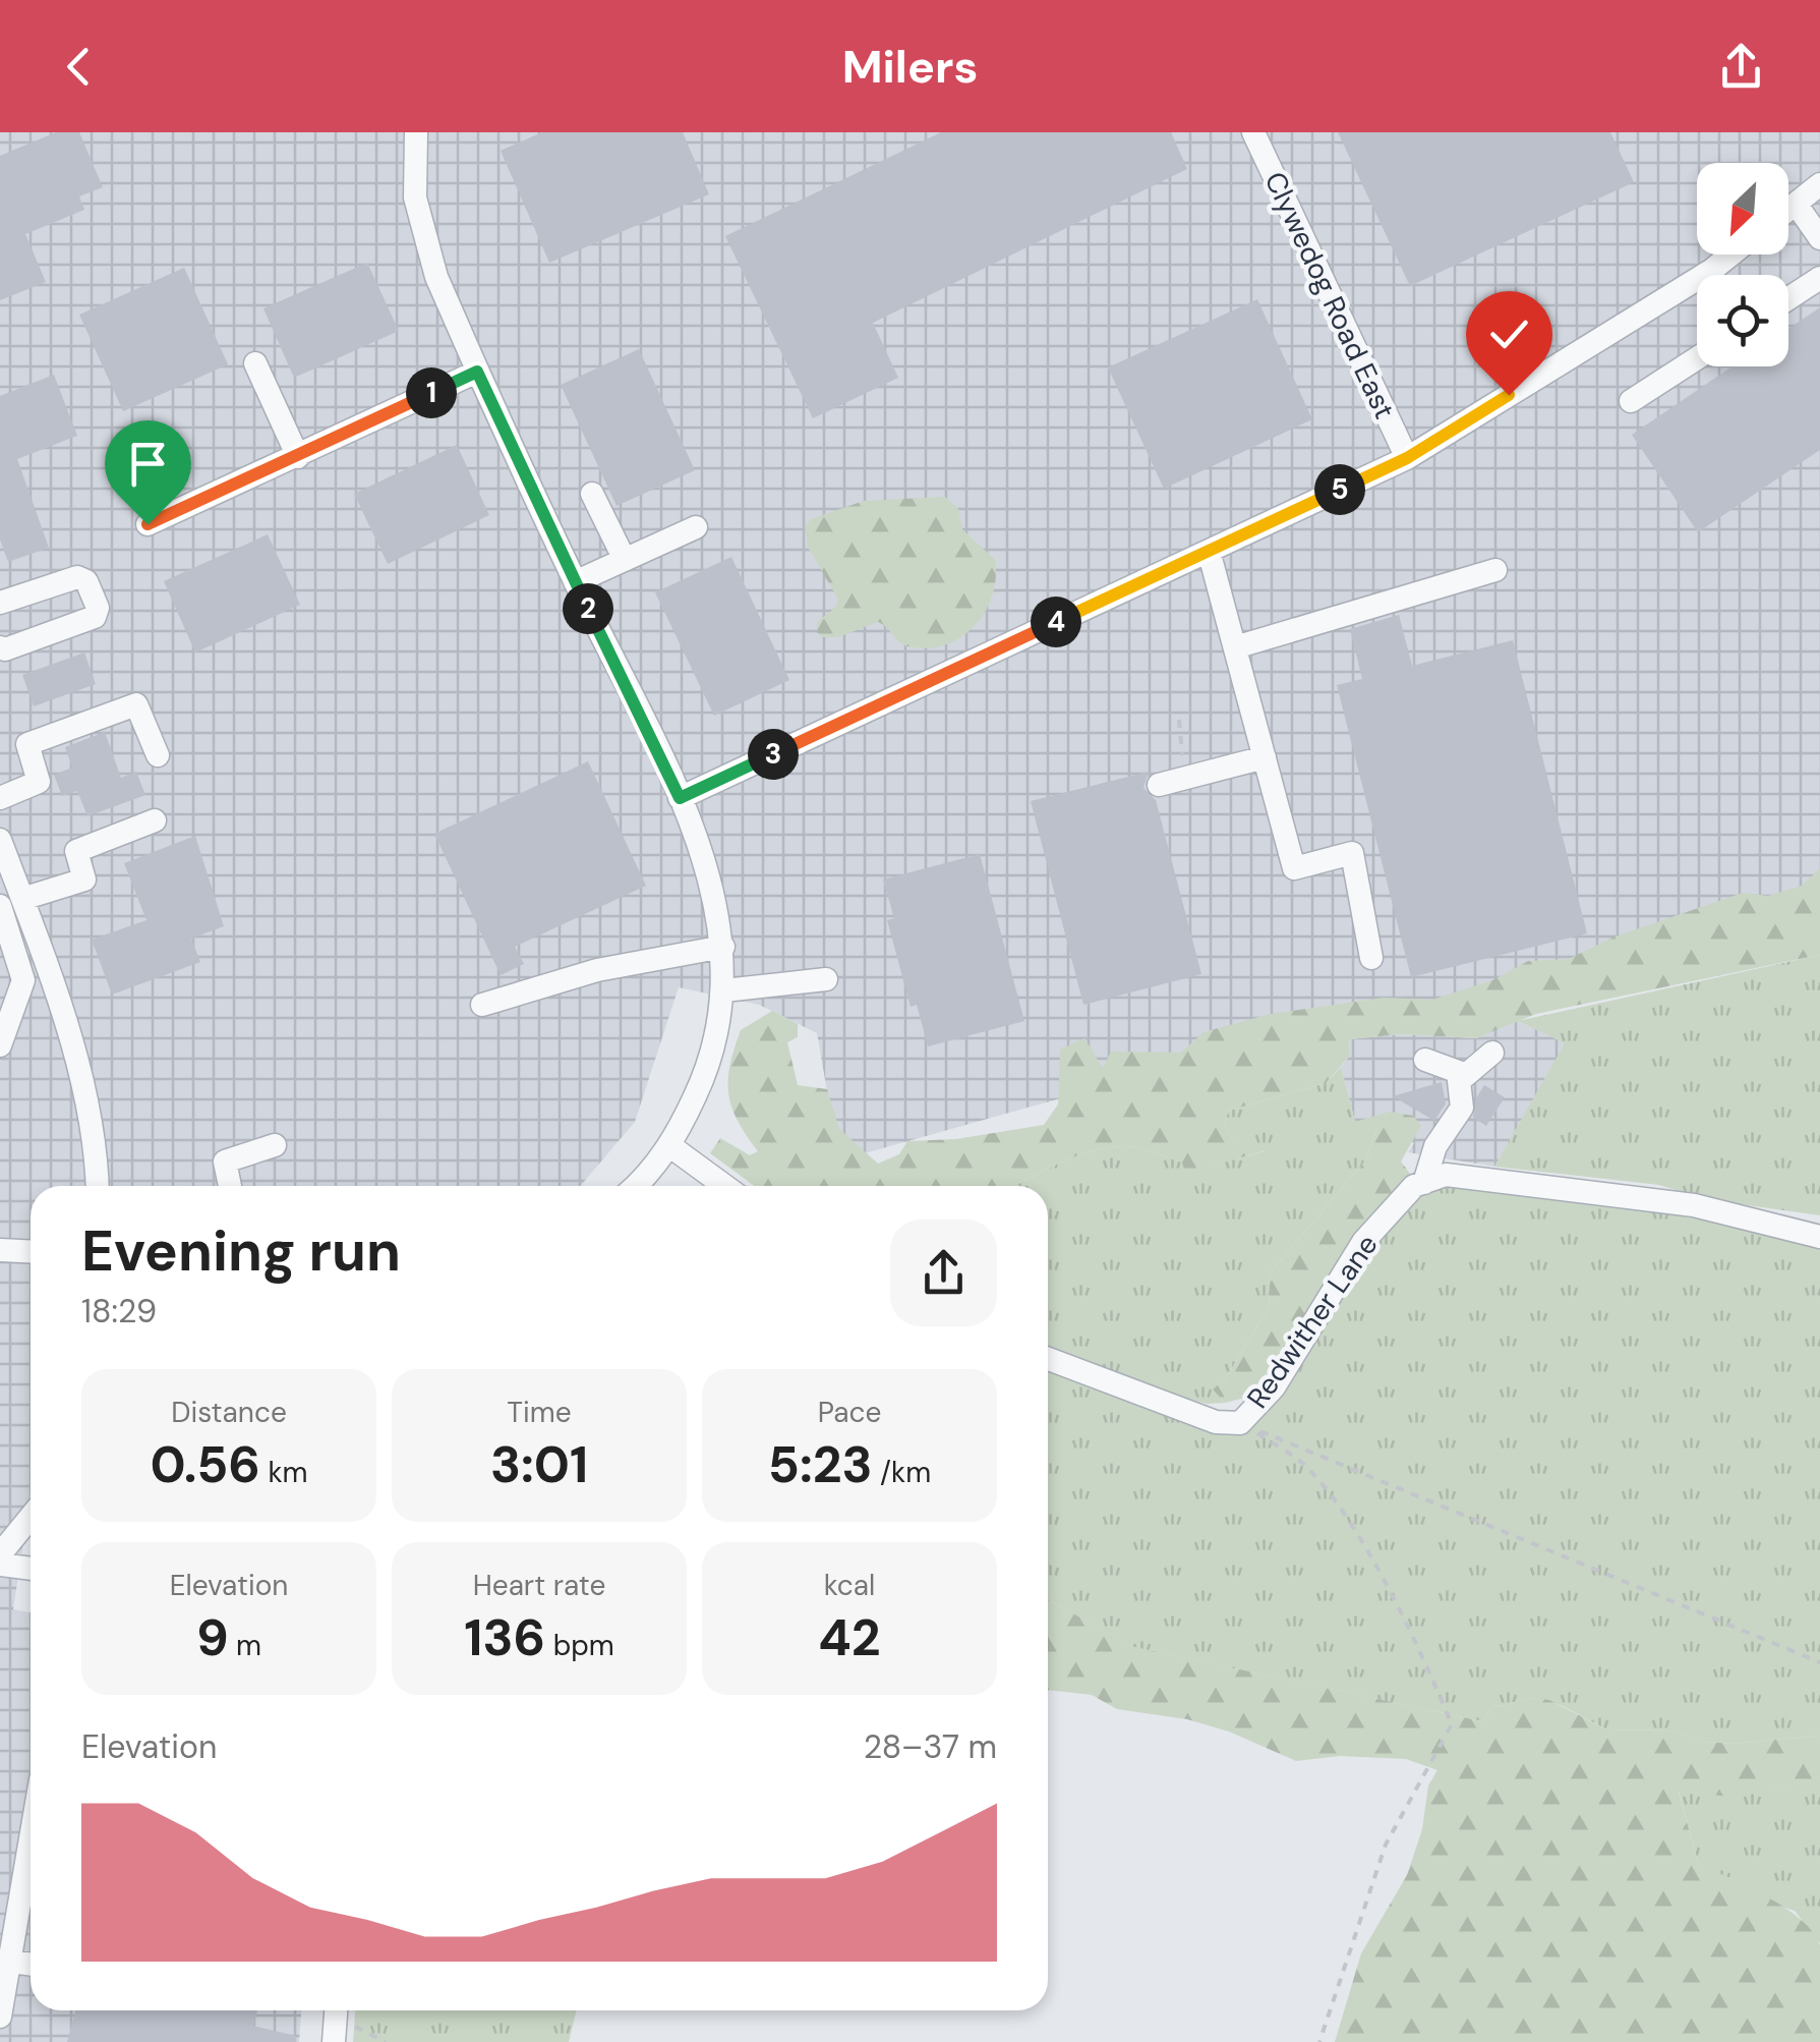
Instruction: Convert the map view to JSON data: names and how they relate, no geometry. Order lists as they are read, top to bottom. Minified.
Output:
{"streets":{"street":["Clywedog Road East","Redwither Lane"]},"north":"bottom left","page":{"header":"Milers","pins":["1","5","2","4","3"],"heading":["Evening run","18:29"],"stats":[["Distance","0.56 km"],["Time","3:01"],["Pace","5:23 /km"],["Elevation","9 m"],["Heart rate","136 bpm"],["kcal","42"]],"chart":["Elevation","28–37 m"]}}
